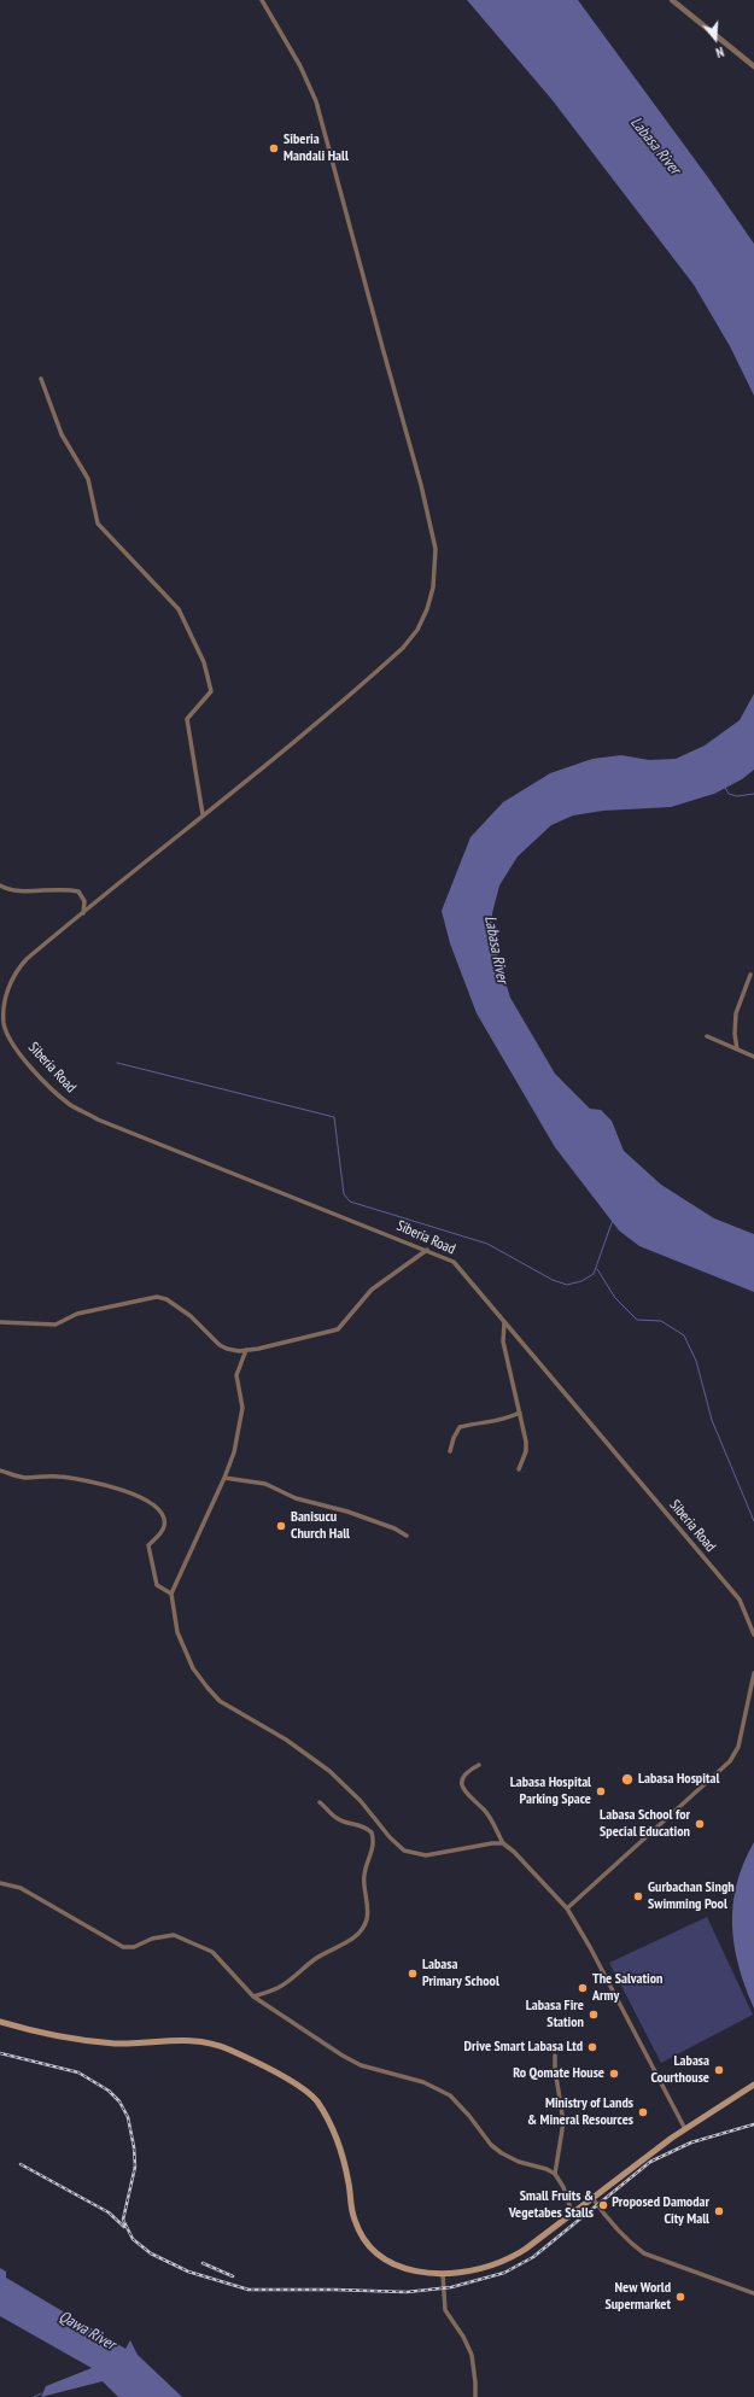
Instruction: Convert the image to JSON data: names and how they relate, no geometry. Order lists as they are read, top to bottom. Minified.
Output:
{"streets":{"street":["Siberia Road"]},"water":["Labasa River","Qawa River"],"places":["Siberia Mandali Hall","Banisucu Church Hall","Labasa Hospital","Labasa Hospital Parking Space","Labasa School for Special Education","Gurbachan Singh Swimming Pool","Labasa Primary School","The Salvation Army","Labasa Fire Station","Drive Smart Labasa Ltd","Labasa Courthouse","Ro Qomate House","Ministry of Lands & Mineral Resources","Small Fruits & Vegetabes Stalls","Proposed Damodar City Mall","New World Supermarket"],"north":"bottom"}
